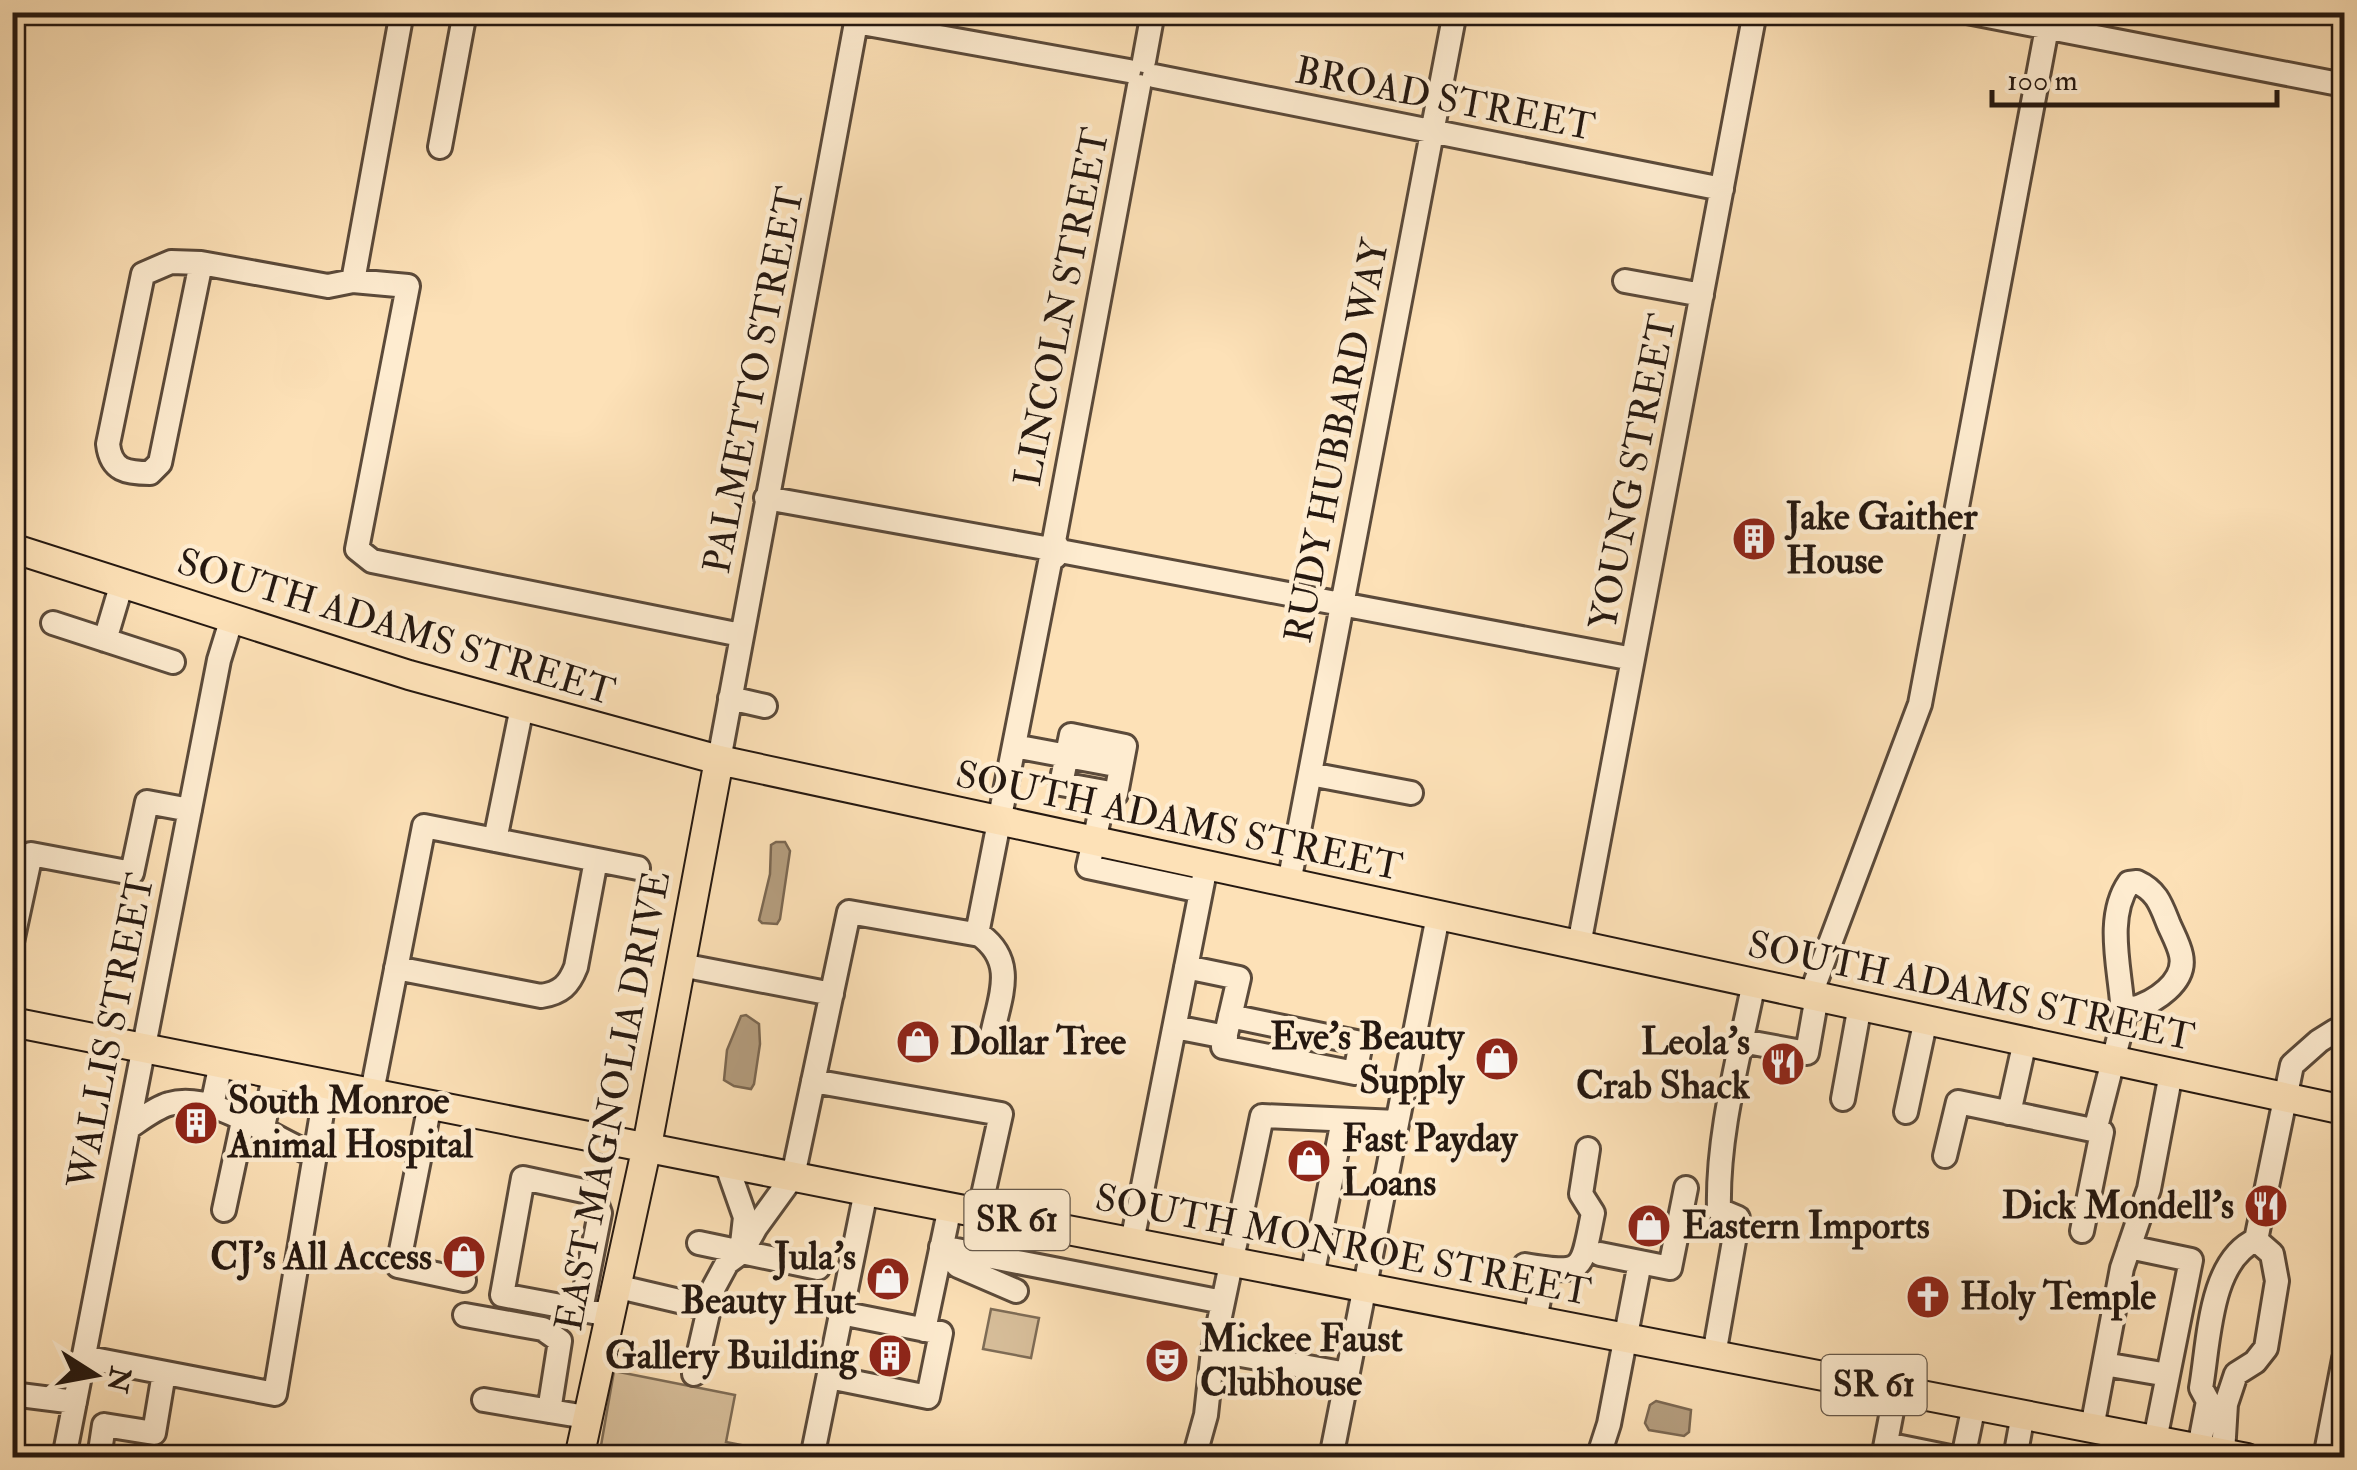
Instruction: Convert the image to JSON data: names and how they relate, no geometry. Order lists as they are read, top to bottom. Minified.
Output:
{"streets":{"main road":["SOUTH ADAMS STREET","EAST MAGNOLIA DRIVE","SR 61","SOUTH MONROE STREET"],"street":["BROAD STREET","LINCOLN STREET","PALMETTO STREET","RUDY HUBBARD WAY","YOUNG STREET","WALLIS STREET"]},"crossings":[["BROAD STREET","LINCOLN STREET"],["BROAD STREET","PALMETTO STREET"],["BROAD STREET","RUDY HUBBARD WAY"],["BROAD STREET","YOUNG STREET"],["LINCOLN STREET","SOUTH ADAMS STREET"],["PALMETTO STREET","SOUTH ADAMS STREET"],["PALMETTO STREET","EAST MAGNOLIA DRIVE"],["RUDY HUBBARD WAY","SOUTH ADAMS STREET"],["YOUNG STREET","SOUTH ADAMS STREET"],["SOUTH ADAMS STREET","WALLIS STREET"],["SOUTH ADAMS STREET","EAST MAGNOLIA DRIVE"],["WALLIS STREET","SOUTH MONROE STREET"],["EAST MAGNOLIA DRIVE","SOUTH MONROE STREET"]],"places":{"building":["Jake Gaither House","South Monroe Animal Hospital","Gallery Building"],"shop":["Dollar Tree","Eve's Beauty Supply","Fast Payday Loans","Eastern Imports","CJ's All Access","Jula's Beauty Hut"],"restaurant":["Leola's Crab Shack","Dick Mondell's"],"church":["Holy Temple"],"theatre":["Mickee Faust Clubhouse"]},"scale_bar":"100 m","north":"right"}
